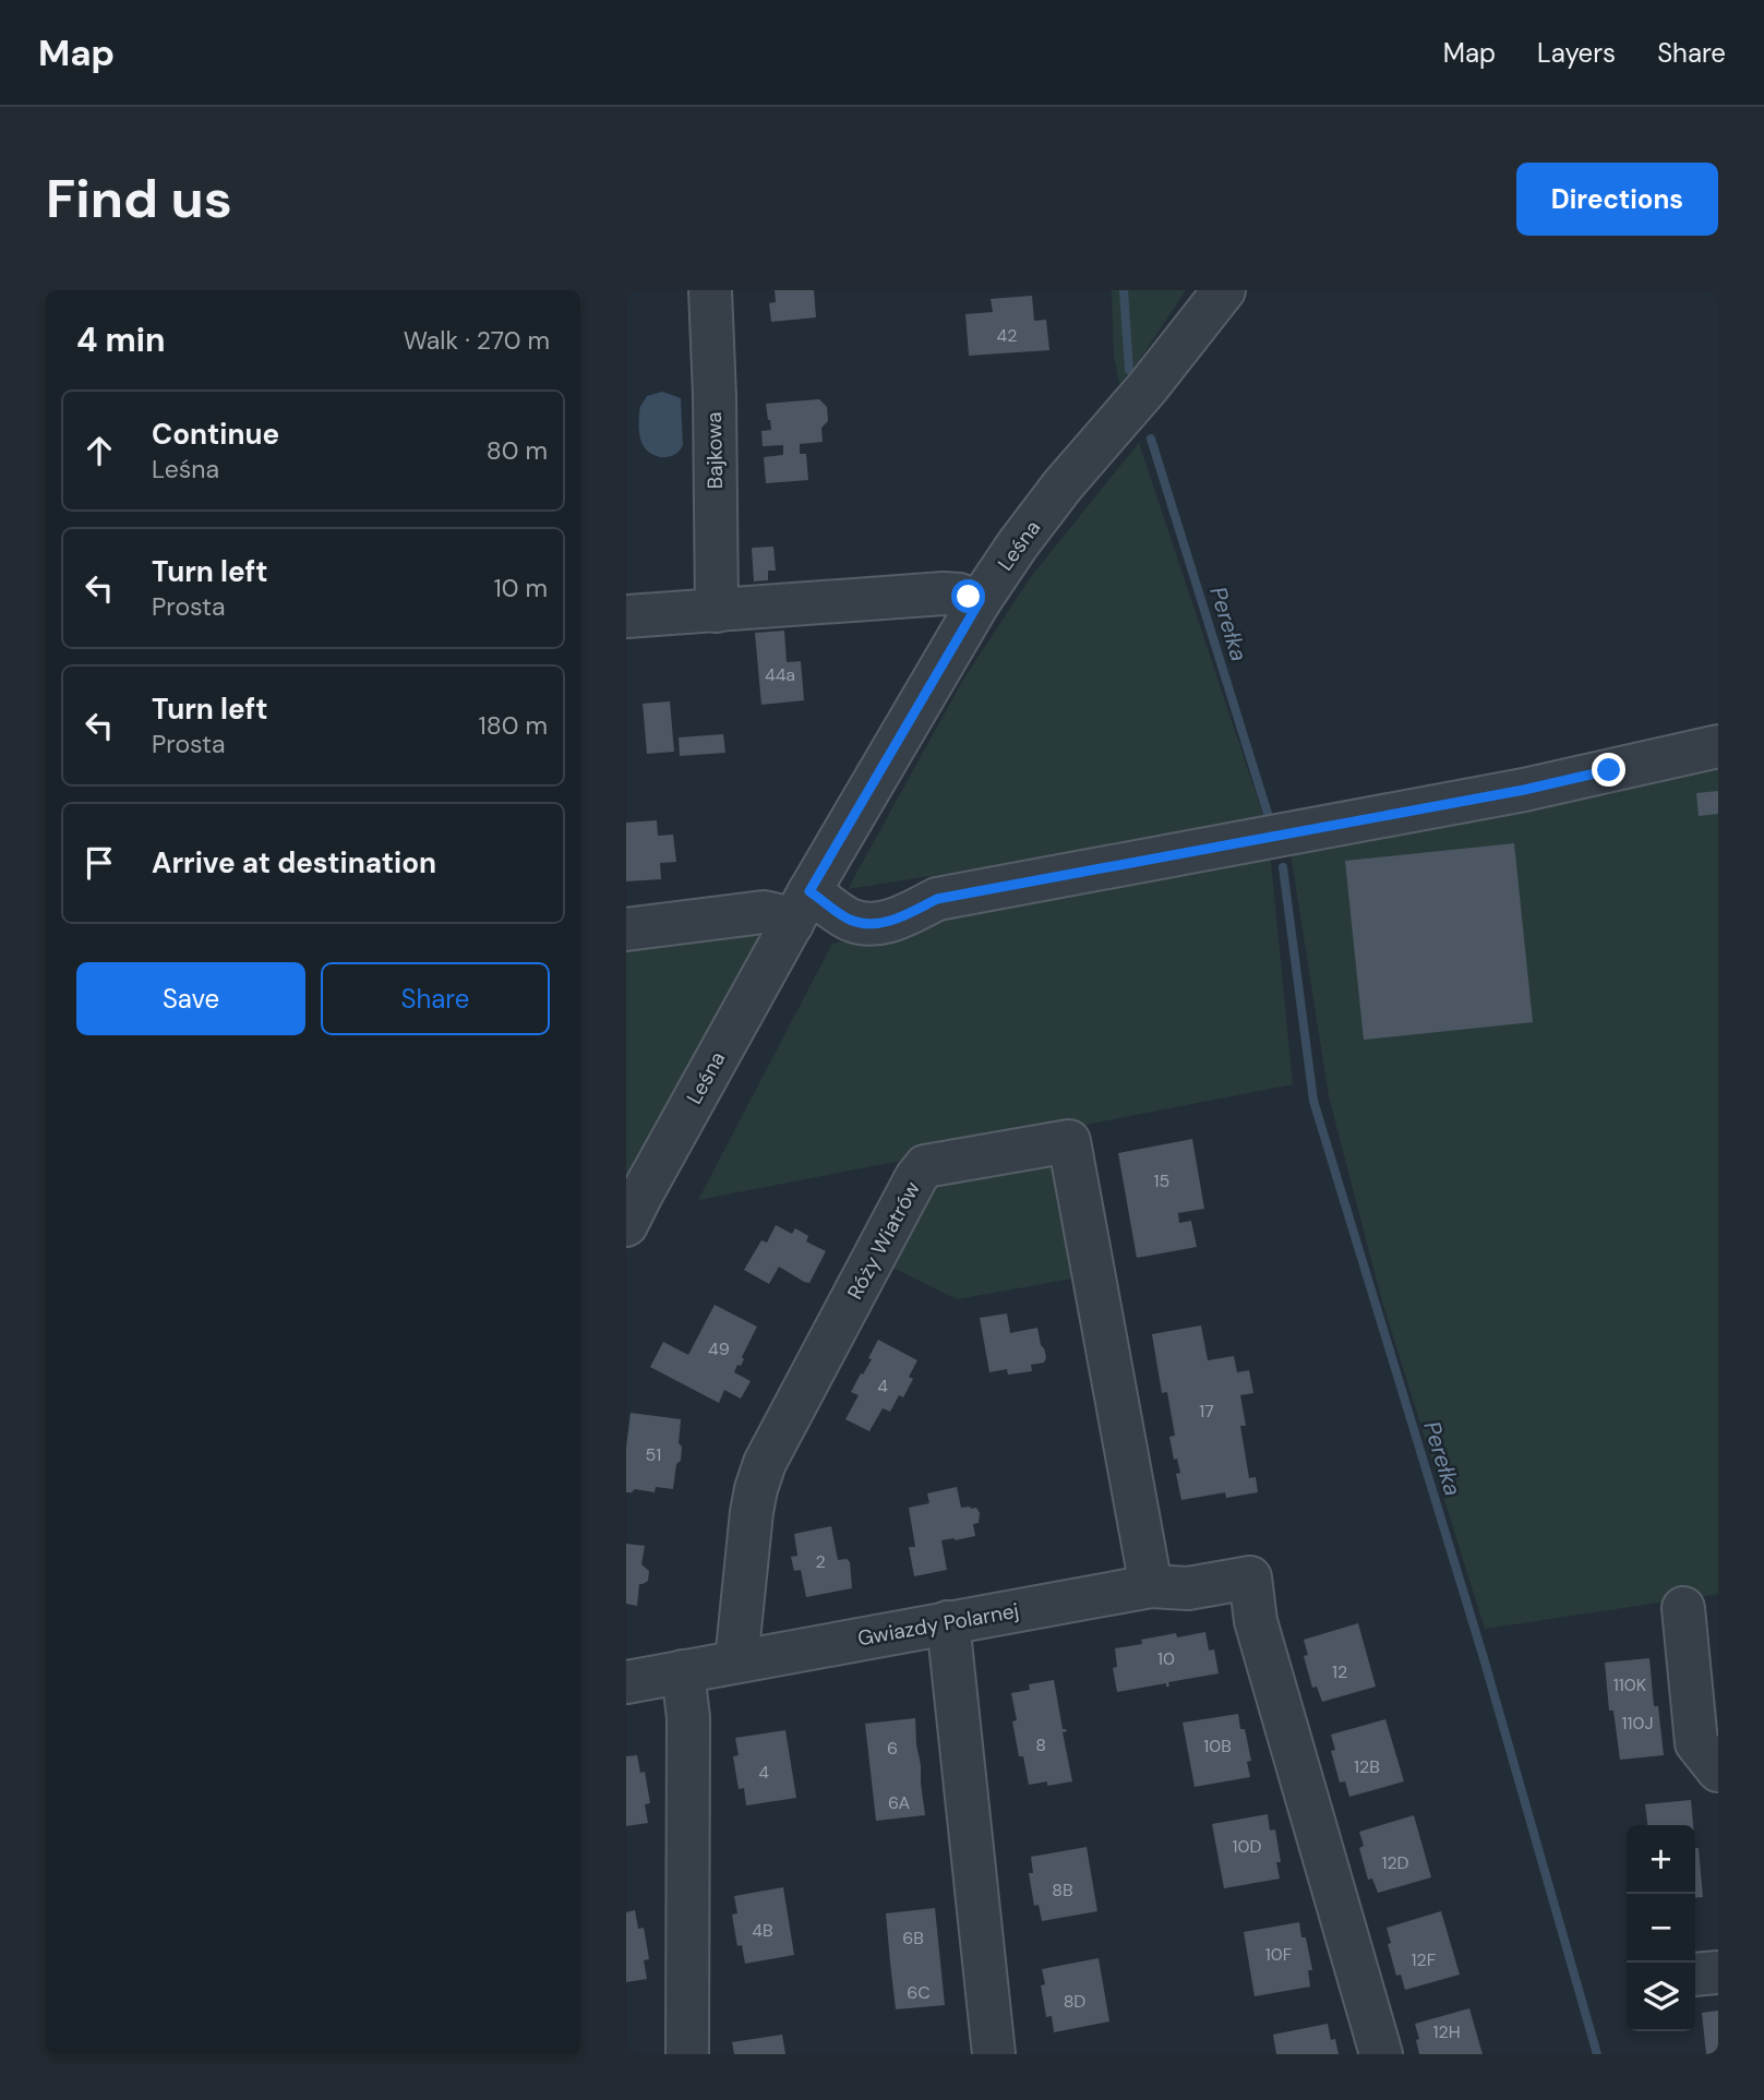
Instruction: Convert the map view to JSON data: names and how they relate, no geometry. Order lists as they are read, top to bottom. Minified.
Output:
{"streets":{"street":["Bajkowa","Leśna","Róży Wiatrów","Gwiazdy Polarnej"]},"crossings":[["Róży Wiatrów","Gwiazdy Polarnej"]],"water":["Perełka"],"house_numbers":["42","44a","15","49","4","17","51","2","10","12","110K","110J","8","10B","6","12B","4","6A","10D","12D","8B","4B","6B","10F","12F","6C","8D","12H"],"page":{"header":"Map","nav":["Map","Layers","Share"],"buttons":["Directions",["Save","Share"]],"title":"Find us","heading":["4 min","Walk · 270 m"],"list":[["Continue","Leśna","80 m"],["Turn left","Prosta","10 m"],["Turn left","Prosta","180 m"],"Arrive at destination"],"map_buttons":["+","−"]}}
